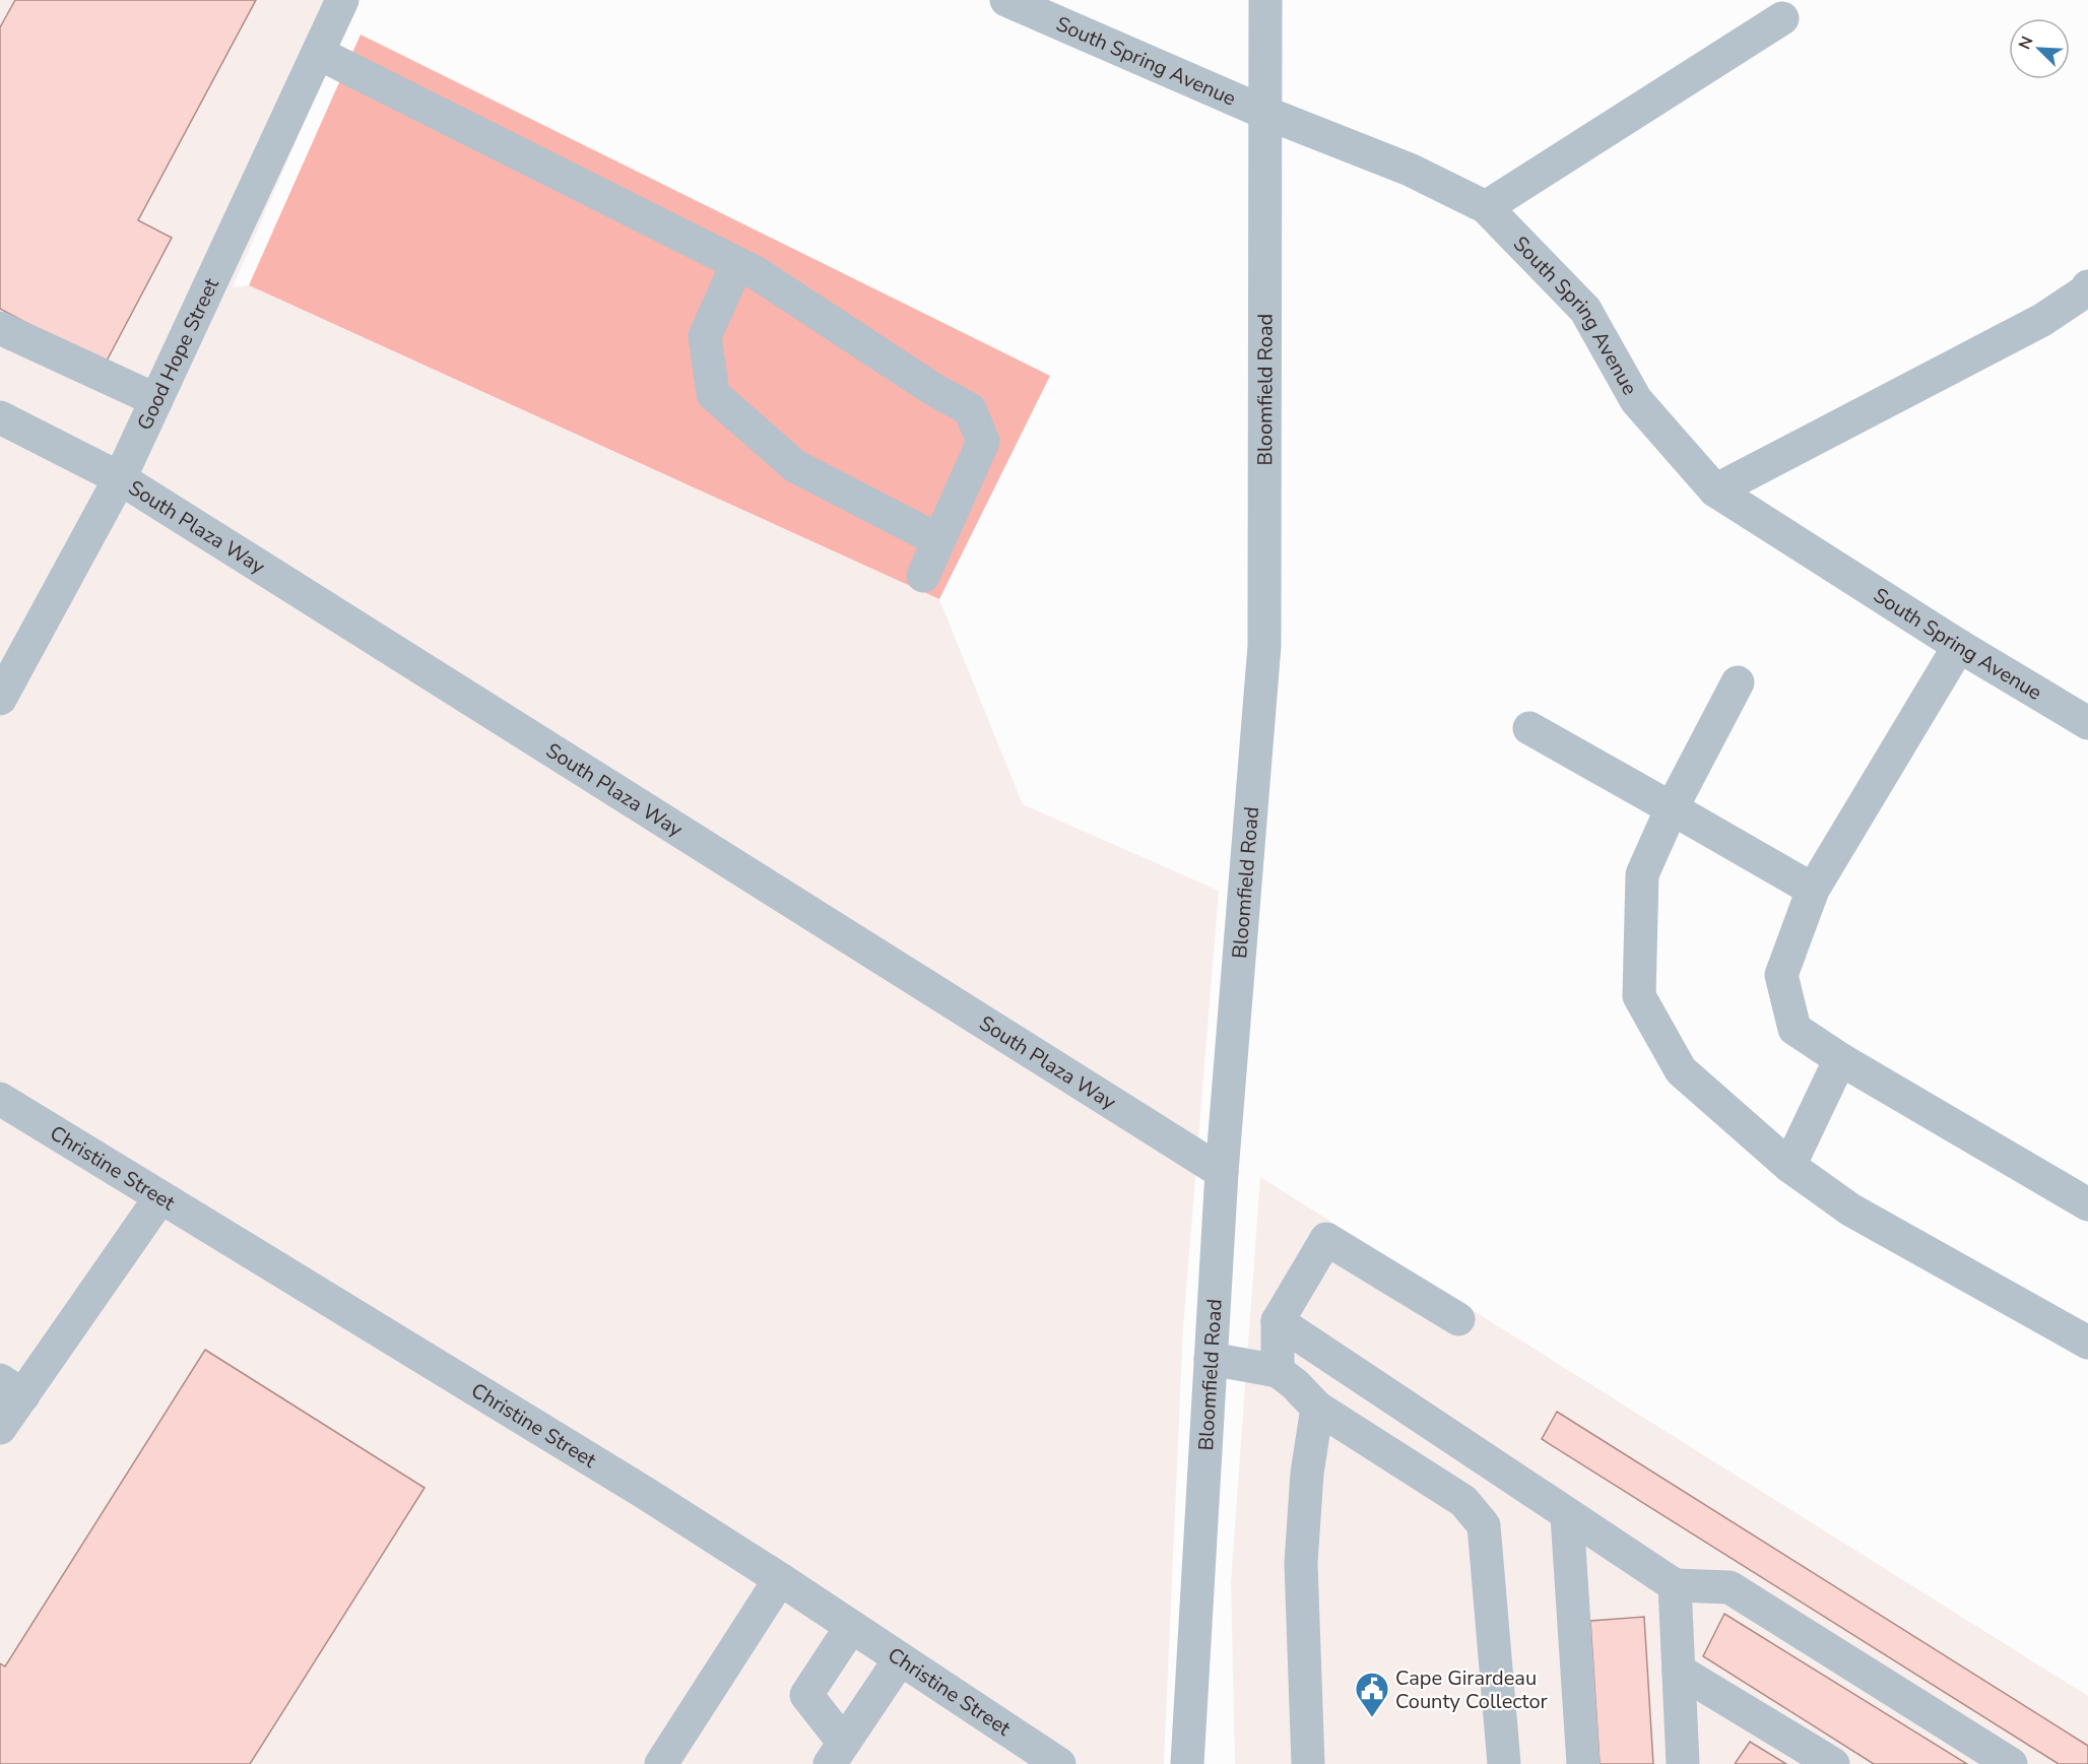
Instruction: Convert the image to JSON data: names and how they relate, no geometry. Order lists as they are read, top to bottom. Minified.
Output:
{"streets":{"street":["South Spring Avenue","Good Hope Street","Bloomfield Road","South Plaza Way","Christine Street"]},"crossings":[["South Spring Avenue","Bloomfield Road"],["Good Hope Street","South Plaza Way"],["Bloomfield Road","South Plaza Way"]],"places":{"public building":["Cape Girardeau County Collector"]},"north":"top left"}
